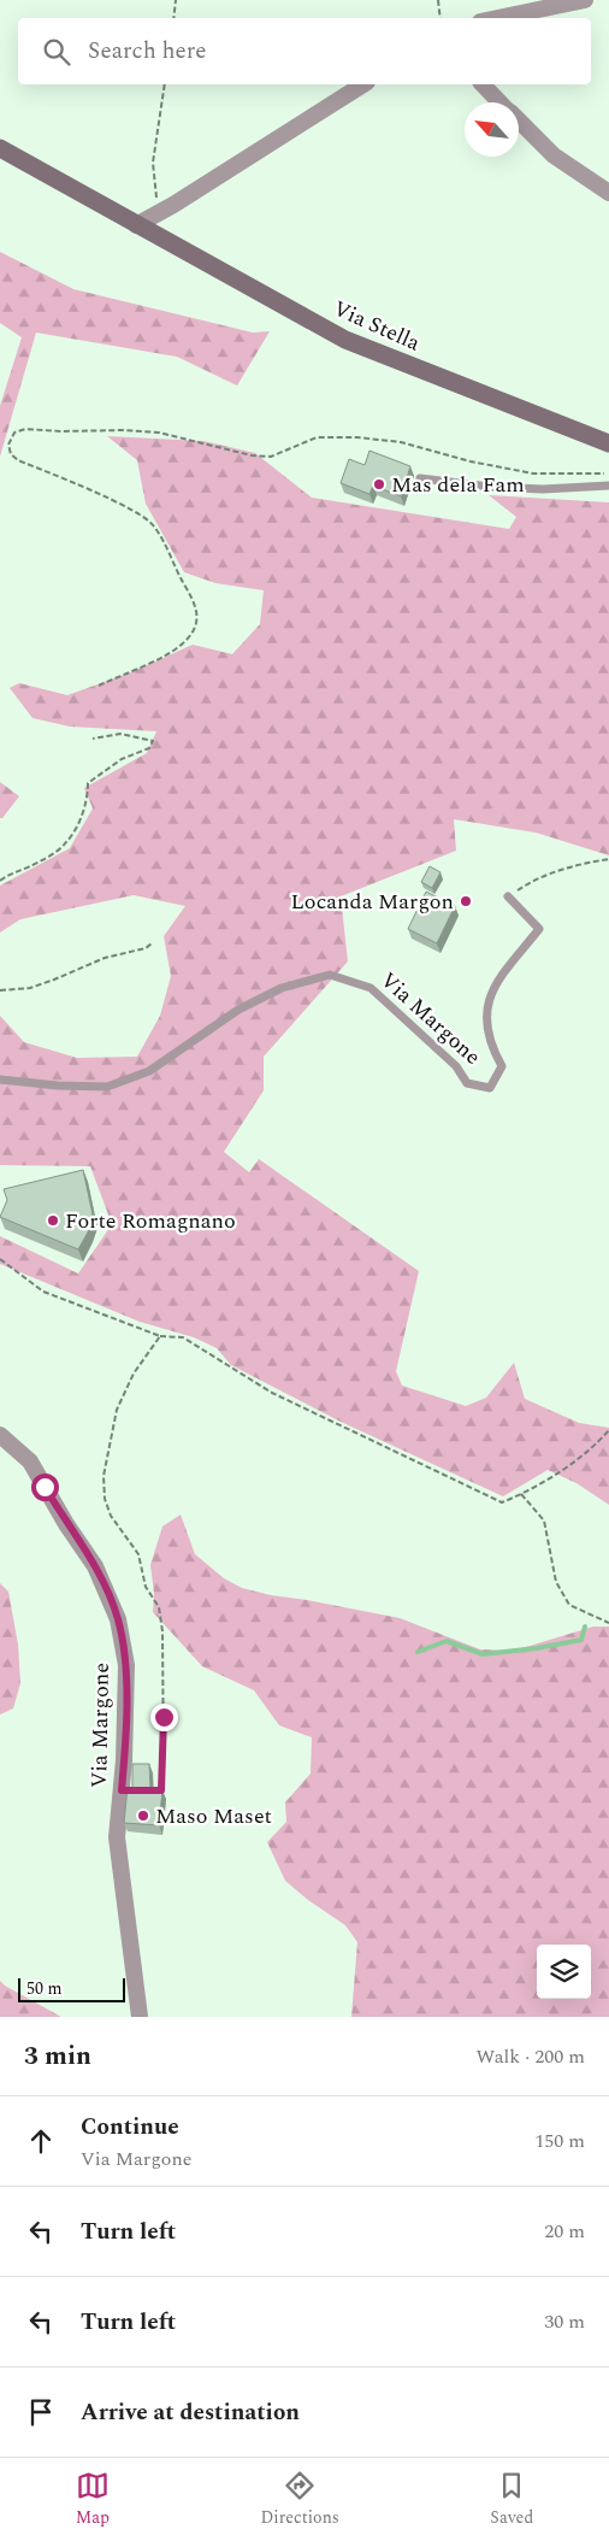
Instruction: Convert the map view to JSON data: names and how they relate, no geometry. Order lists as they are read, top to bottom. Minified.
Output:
{"streets":{"main road":["Via Stella"],"street":["Via Margone"]},"places":["Mas dela Fam","Locanda Margon","Forte Romagnano","Maso Maset"],"scale_bar":"50 m","north":"top left","page":{"search":"Search here","scale":"50 m","heading":["3 min","Walk · 200 m"],"list":[["Continue","Via Margone","150 m"],["Turn left","20 m"],["Turn left","30 m"],"Arrive at destination"],"nav":["Map","Directions","Saved"]}}
